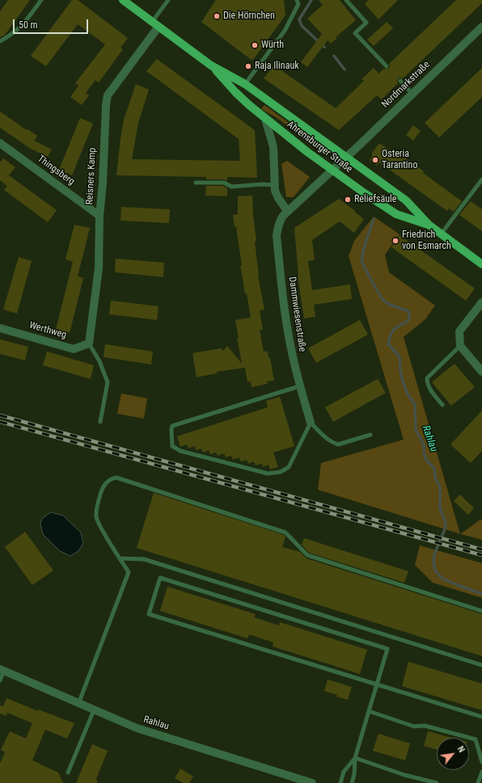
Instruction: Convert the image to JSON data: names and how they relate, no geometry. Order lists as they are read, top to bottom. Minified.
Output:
{"streets":{"main road":["Ahrensburger Straße"],"street":["Nordmarkstraße","Thingsberg","Reisners Kamp","Dammwiesenstraße","Werthweg","Rahlau"]},"crossings":[["Nordmarkstraße","Ahrensburger Straße"],["Nordmarkstraße","Dammwiesenstraße"],["Ahrensburger Straße","Reisners Kamp"],["Ahrensburger Straße","Dammwiesenstraße"],["Thingsberg","Reisners Kamp"],["Reisners Kamp","Werthweg"]],"water":["Rahlau"],"places":["Die Hörnchen","Würth","Raja Ilinauk","Osteria Tarantino","Reliefsäule","Friedrich von Esmarch"],"scale_bar":"50 m","north":"top right"}
